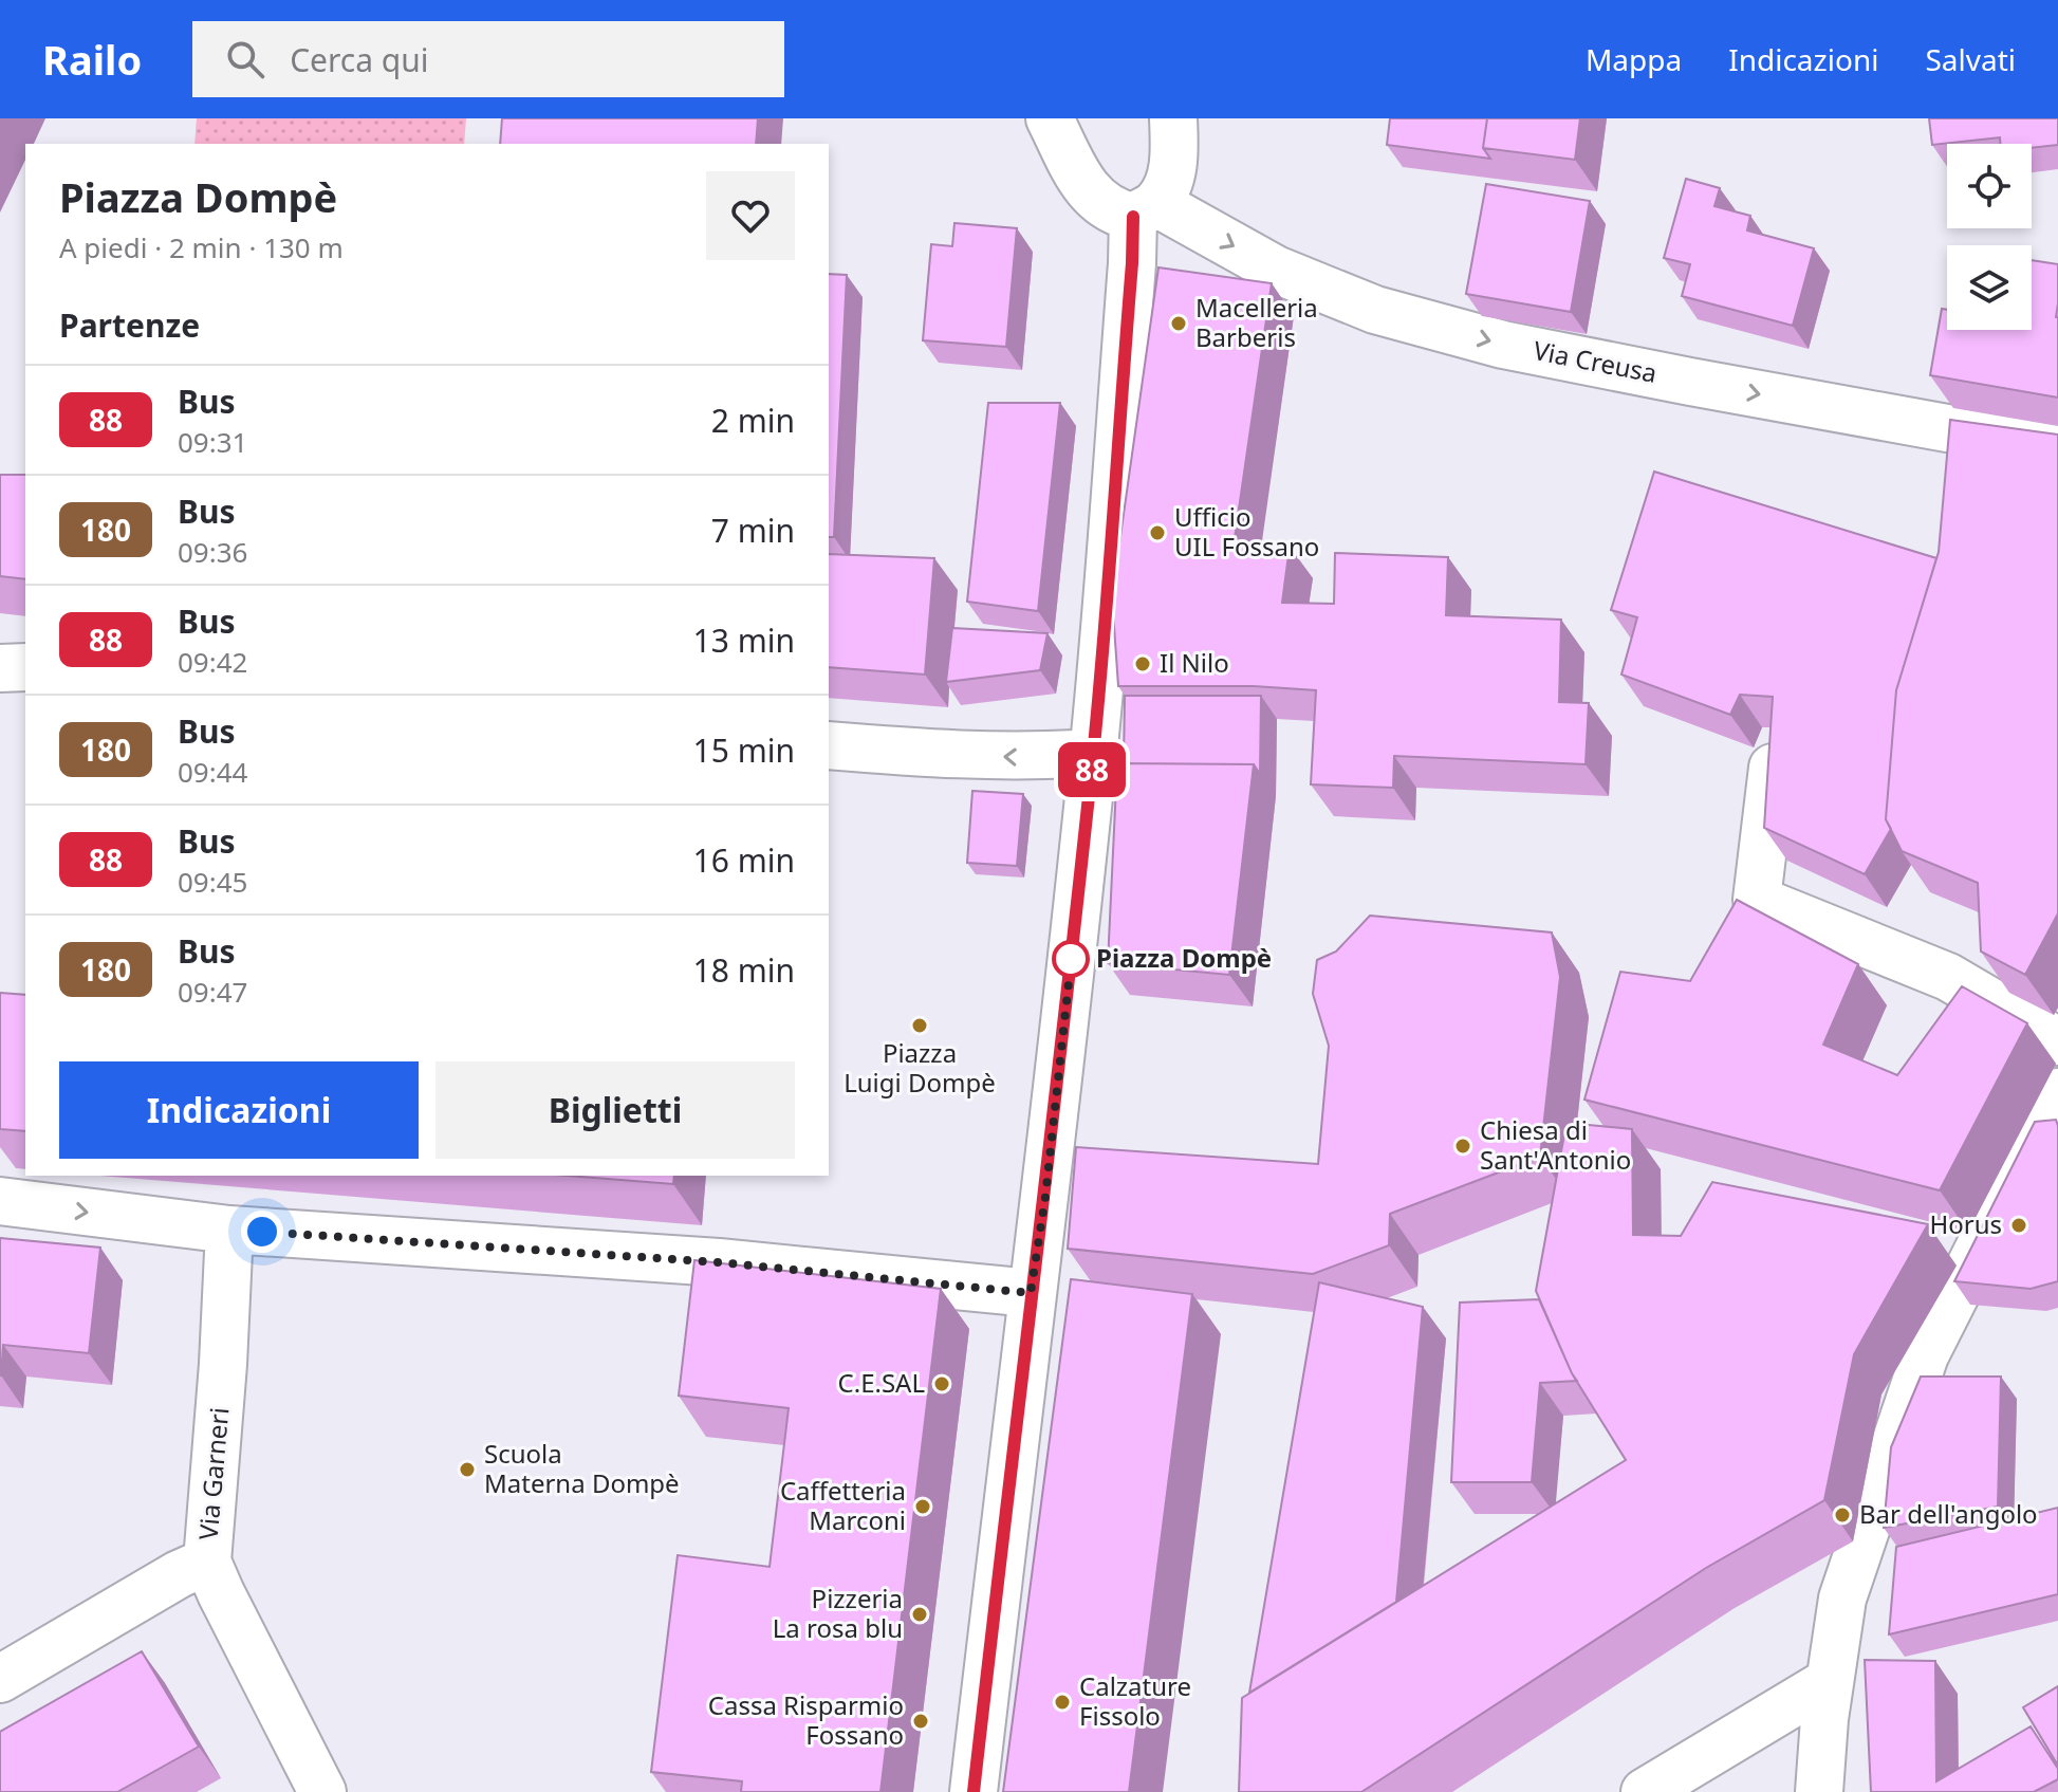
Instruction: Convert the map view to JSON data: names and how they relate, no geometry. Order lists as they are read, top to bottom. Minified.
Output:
{"streets":{"street":["Via Creusa","Via Garneri"]},"one_way":["Via Creusa"],"places":["Macelleria Barberis","Ufficio UIL Fossano","Il Nilo","Piazza Dompè","Piazza Luigi Dompè","Chiesa di Sant'Antonio","Horus","C.E.SAL","Scuola Materna Dompè","Caffetteria Marconi","Bar dell'angolo","Pizzeria La rosa blu","Calzature Fissolo","Cassa Risparmio Fossano"],"lines":["bus line 88"],"page":{"header":"Railo","search":"Cerca qui","nav":["Mappa","Indicazioni","Salvati"],"on_map":"88","heading":[["Piazza Dompè","A piedi · 2 min · 130 m"],"Partenze"],"list":[{"mark":"88","name":"Bus","note":"09:31","value":"2 min"},{"mark":"180","name":"Bus","note":"09:36","value":"7 min"},{"mark":"88","name":"Bus","note":"09:42","value":"13 min"},{"mark":"180","name":"Bus","note":"09:44","value":"15 min"},{"mark":"88","name":"Bus","note":"09:45","value":"16 min"},{"mark":"180","name":"Bus","note":"09:47","value":"18 min"}],"buttons":["Indicazioni","Biglietti"]}}
